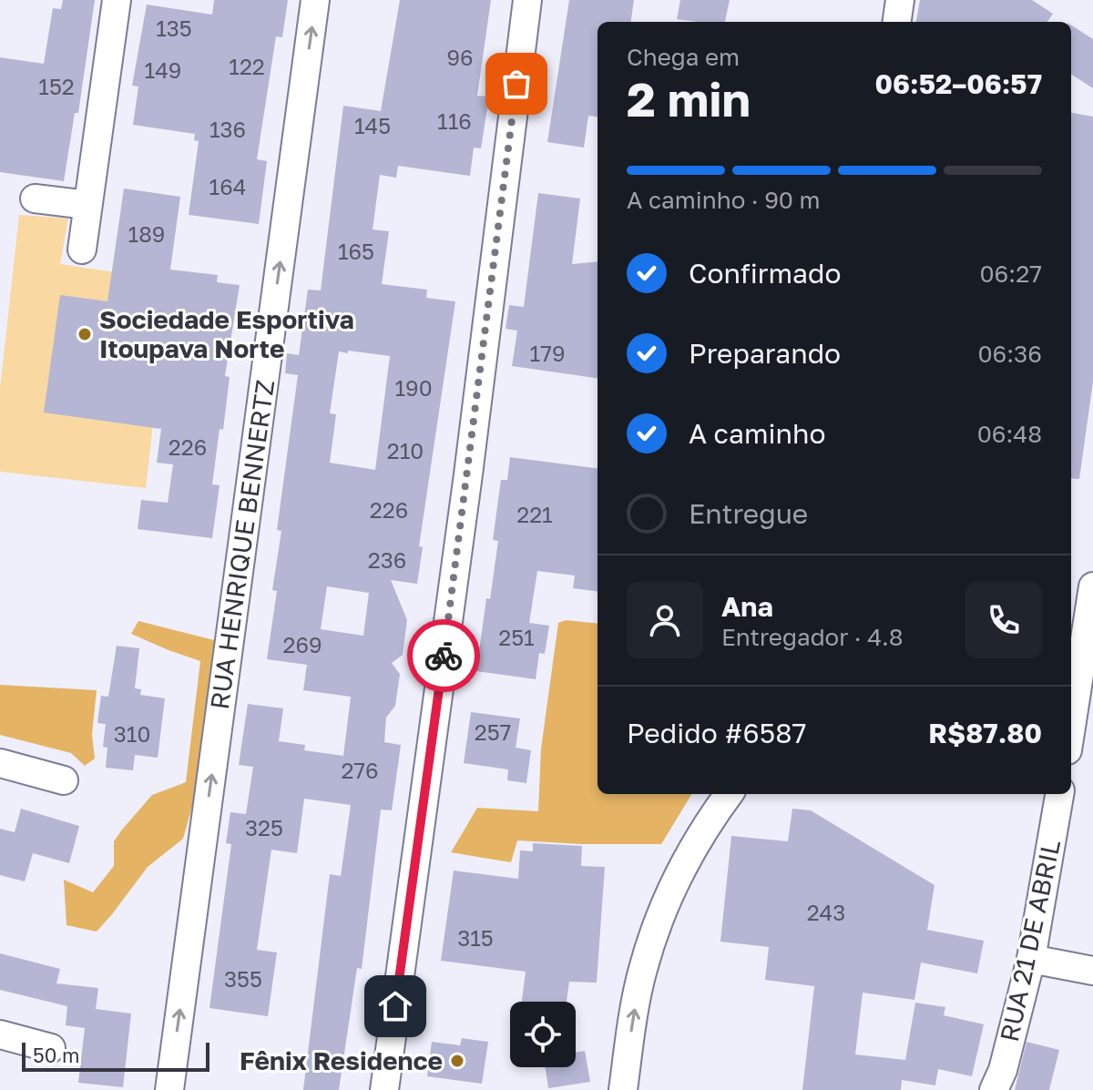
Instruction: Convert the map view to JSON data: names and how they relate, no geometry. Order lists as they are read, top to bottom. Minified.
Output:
{"streets":{"street":["RUA HENRIQUE BENNERTZ","RUA 21 DE ABRIL"]},"places":["Sociedade Esportiva Itoupava Norte","Fênix Residence"],"house_numbers":["135","96","122","149","152","116","145","136","164","189","165","179","190","226","210","226","221","236","251","269","257","310","276","325","243","315","355"],"scale_bar":"50 m","page":{"heading":["2 min","Chega em","06:52–06:57"],"panel":["Ana","Entregador · 4.8","Pedido #6587","R$87.80"],"bar":"A caminho · 90 m","list":[["Confirmado","06:27"],["Preparando","06:36"],["A caminho","06:48"],"Entregue"],"scale":"50 m"}}
